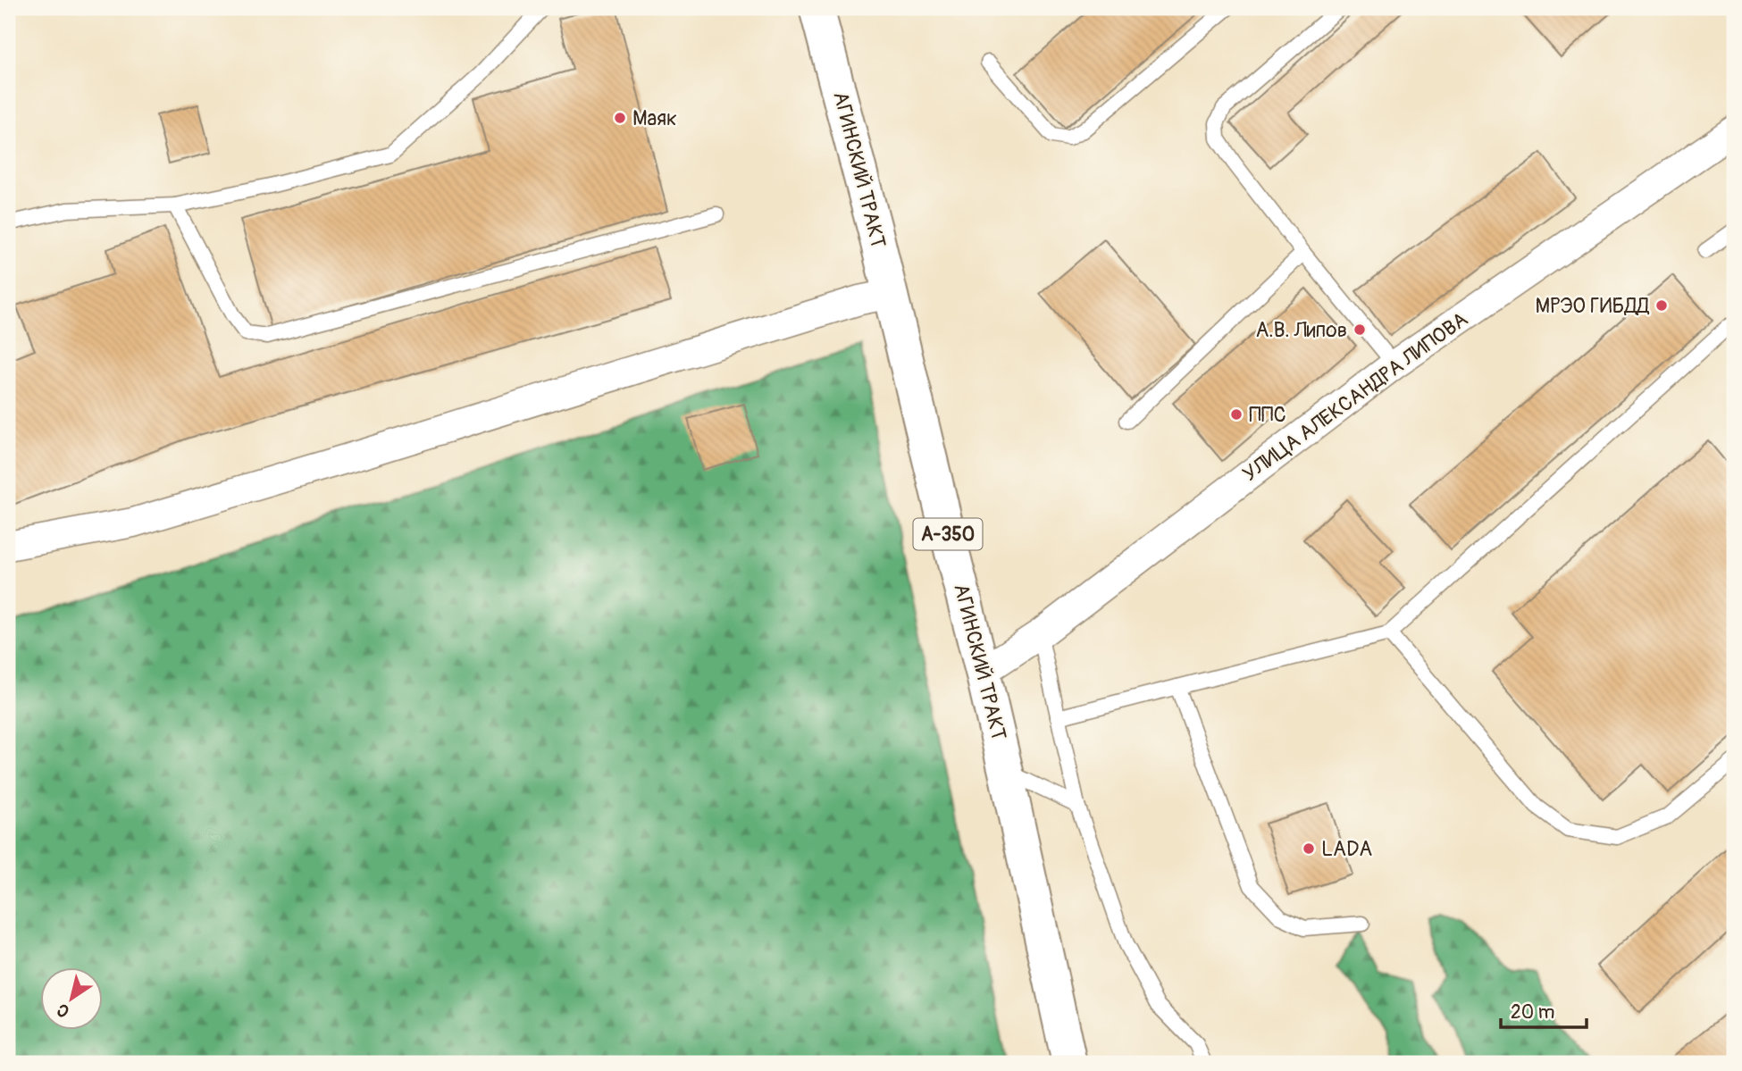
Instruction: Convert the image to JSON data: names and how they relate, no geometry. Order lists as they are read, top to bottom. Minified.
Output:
{"streets":{"highway":["АГИНСКИЙ ТРАКТ","А-350"],"street":["УЛИЦА АЛЕКСАНДРА ЛИПОВА"]},"crossings":[["АГИНСКИЙ ТРАКТ","УЛИЦА АЛЕКСАНДРА ЛИПОВА"]],"places":["Маяк","МРЭО ГИБДД","А.В. Липов","ППС","LADA"],"scale_bar":"20 m","north":"bottom left"}
